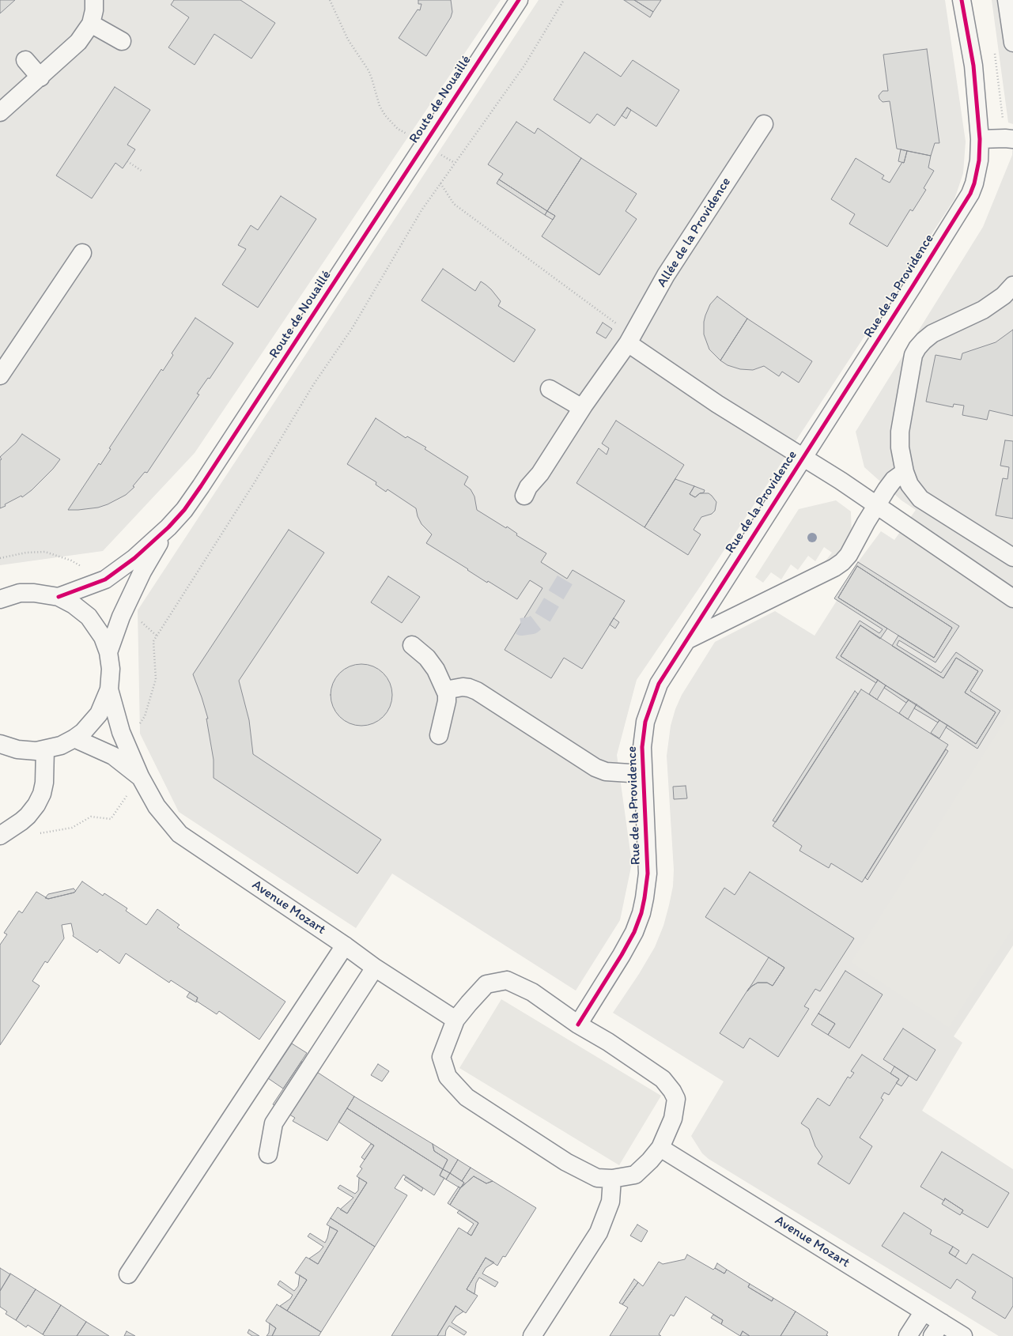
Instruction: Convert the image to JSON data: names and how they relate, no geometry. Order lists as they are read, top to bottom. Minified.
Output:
{"streets":{"street":["Route de Nouaillé","Allée de la Providence","Rue de la Providence","Avenue Mozart"]}}
